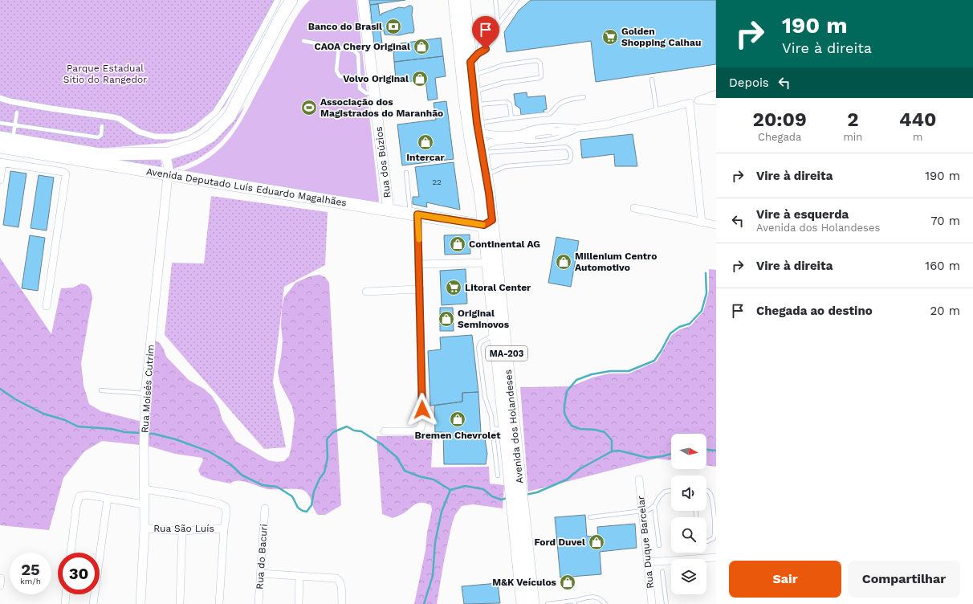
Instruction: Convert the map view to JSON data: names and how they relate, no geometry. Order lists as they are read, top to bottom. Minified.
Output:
{"streets":{"main road":["Rua dos Búzios","Avenida Deputado Luís Eduardo Magalhães","MA-203","Avenida dos Holandeses"],"street":["Rua Moisés Cutrim","Rua São Luís","Rua Duque Barcelar","Rua do Bacuri"]},"crossings":[["Rua dos Búzios","Avenida Deputado Luís Eduardo Magalhães"],["Avenida Deputado Luís Eduardo Magalhães","Rua Moisés Cutrim"],["Avenida Deputado Luís Eduardo Magalhães","Avenida dos Holandeses"],["Rua Moisés Cutrim","Rua São Luís"]],"parks":["Parque Estadual Sítio do Rangedor"],"places":{"bank":["Banco do Brasil"],"supermarket":["Golden Shopping Calhau","Litoral Center"],"shop":["CAOA Chery Original","Volvo Original","Intercar","Continental AG","Millenium Centro Automotivo","Original Seminovos","Bremen Chevrolet","Ford Duvel","M&K Veículos"],"sports":["Associação dos Magistrados do Maranhão"]},"house_numbers":["22"],"north":"right","page":{"turn":["190 m","Vire à direita"],"then":"Depois","eta":["20:09","Chegada","2","min","440","m"],"list":[{"name":"Vire à direita","value":"190 m"},{"name":"Vire à esquerda","note":"Avenida dos Holandeses","value":"70 m"},{"name":"Vire à direita","value":"160 m"},{"name":"Chegada ao destino","value":"20 m"}],"speed":"25 km/h","limit":"30","buttons":["Sair","Compartilhar"]}}
